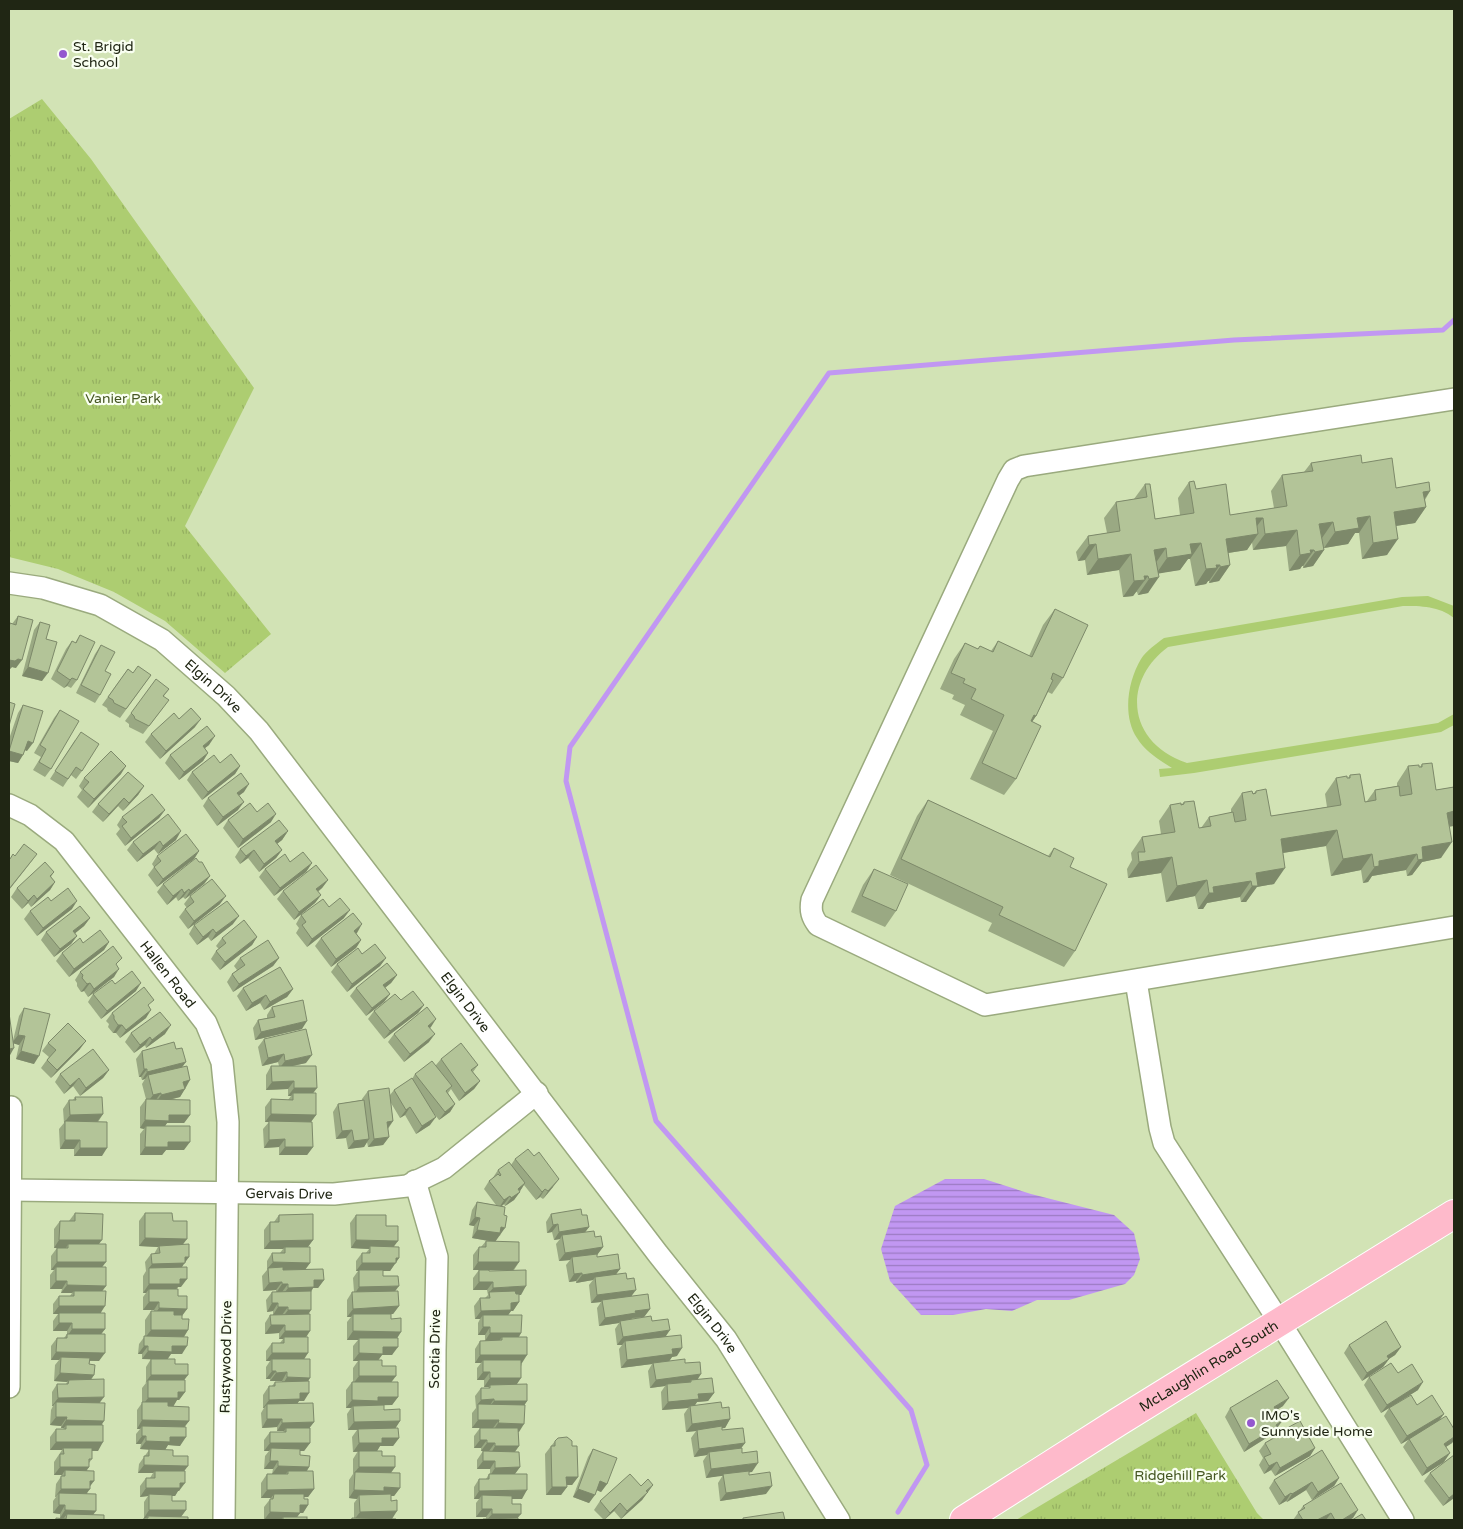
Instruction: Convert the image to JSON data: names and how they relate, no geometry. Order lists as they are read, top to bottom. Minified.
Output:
{"streets":{"main road":["McLaughlin Road South"],"street":["Elgin Drive","Hallen Road","Gervais Drive","Scotia Drive","Rustywood Drive"]},"crossings":[["Elgin Drive","Gervais Drive"],["Hallen Road","Gervais Drive"],["Hallen Road","Rustywood Drive"],["Gervais Drive","Scotia Drive"],["Gervais Drive","Rustywood Drive"]],"parks":["Vanier Park","Ridgehill Park"],"places":["St. Brigid School","IMO's Sunnyside Home"]}
